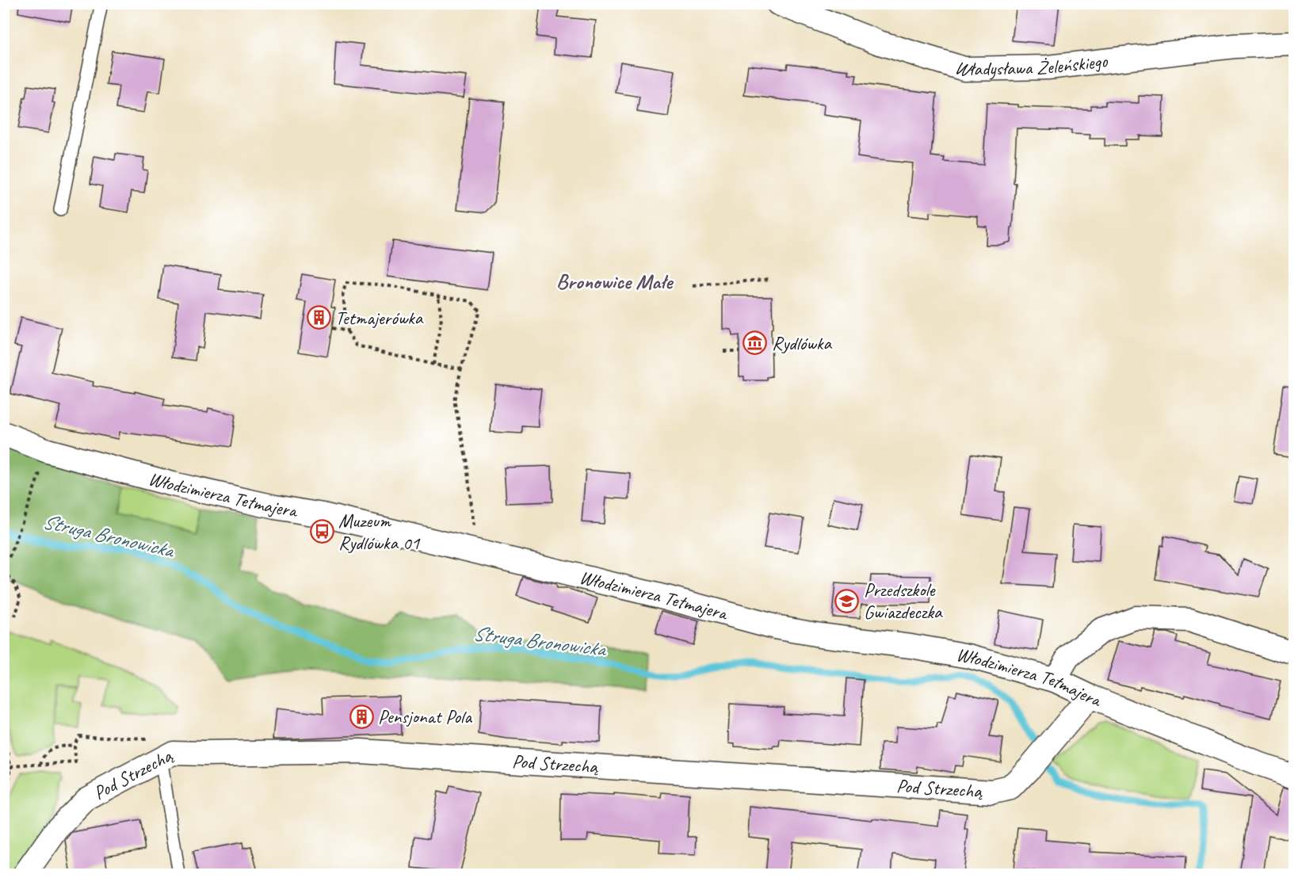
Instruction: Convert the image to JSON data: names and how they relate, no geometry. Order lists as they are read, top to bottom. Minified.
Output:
{"streets":{"street":["Władysława Żeleńskiego","Włodzimierza Tetmajera","Pod Strzechą"]},"crossings":[["Włodzimierza Tetmajera","Pod Strzechą"]],"districts":["Bronowice Małe"],"water":["Struga Bronowicka"],"places":{"building":["Tetmajerówka","Pensjonat Pola"],"museum":["Rydlówka"],"bus stop":["Muzeum Rydlówka 01"],"school or university":["Przedszkole Gwiazdeczka"]}}
